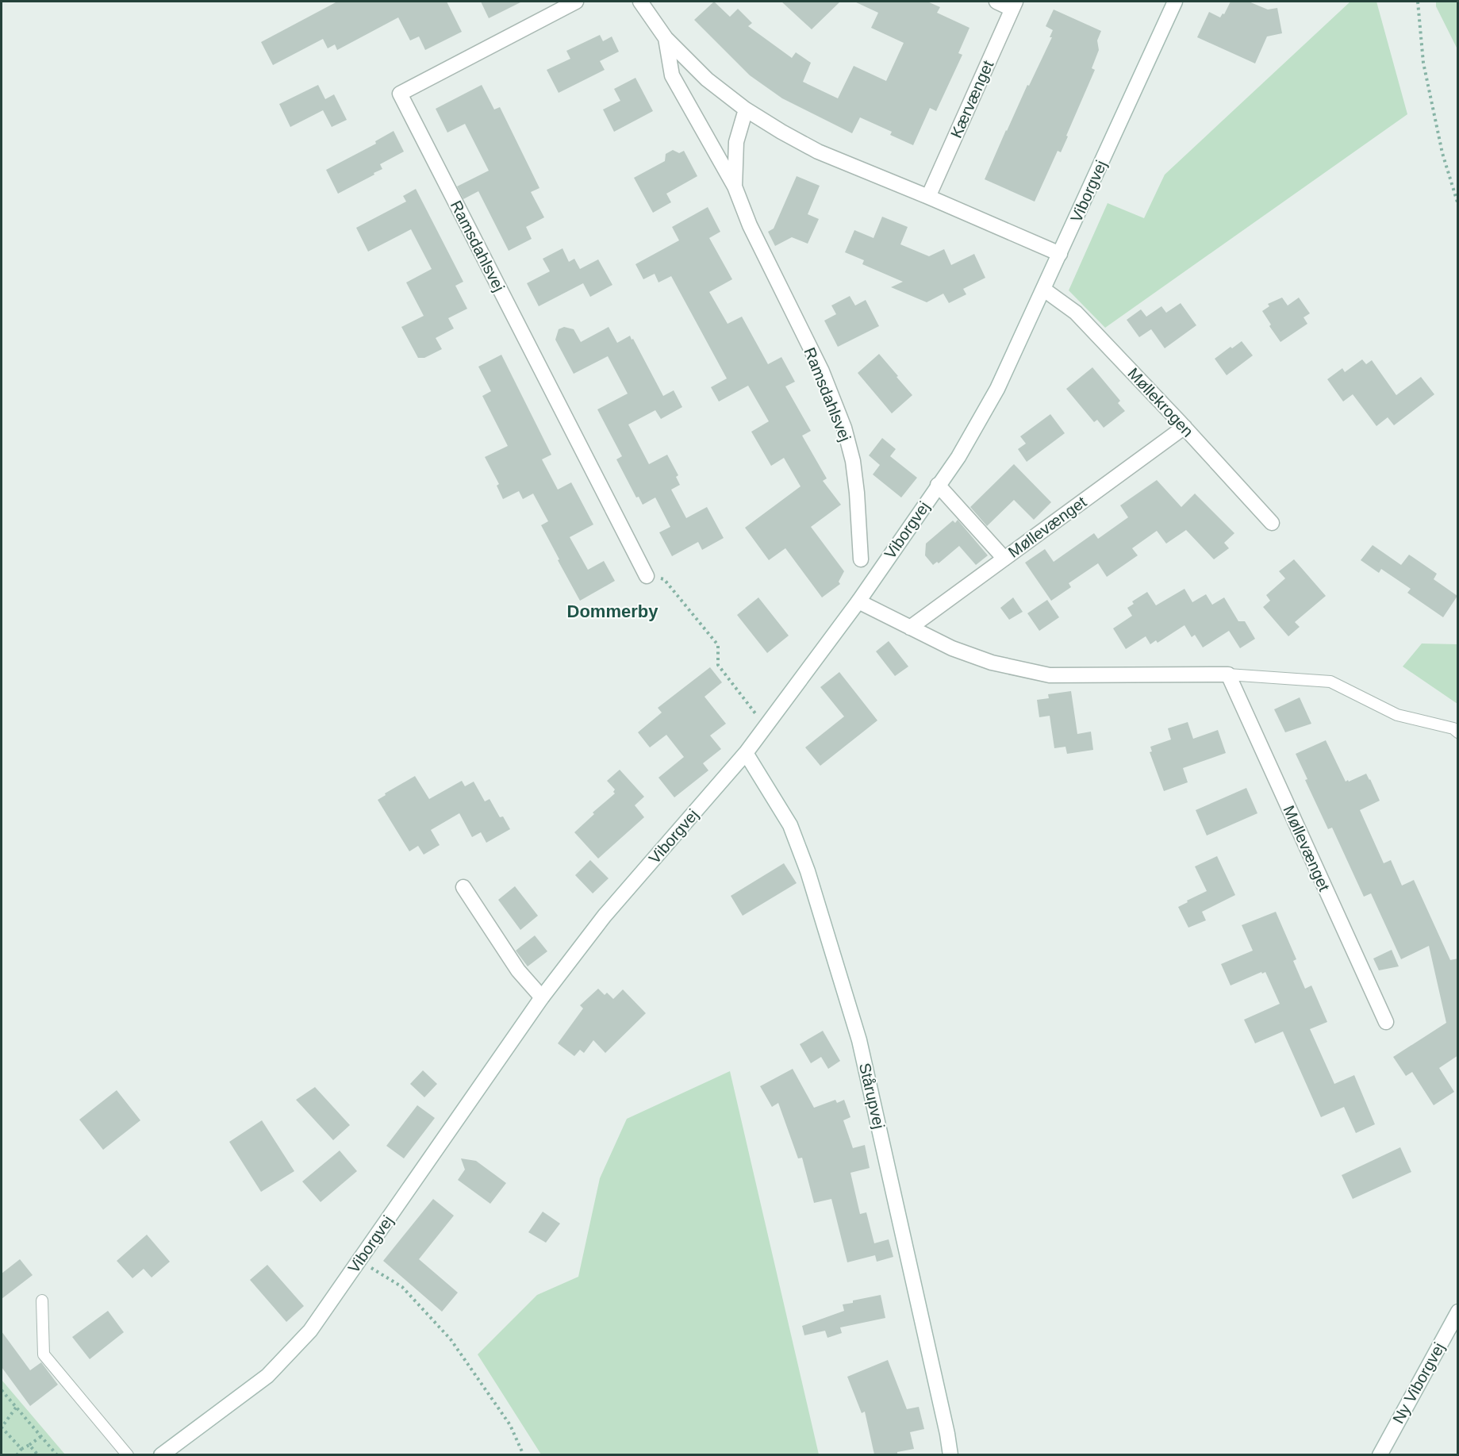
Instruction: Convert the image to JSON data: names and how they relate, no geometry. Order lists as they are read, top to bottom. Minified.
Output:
{"streets":{"street":["Kærvænget","Viborgvej","Ramsdahlsvej","Møllekrogen","Møllevænget","Stårupvej","Ny Viborgvej"]},"crossings":[["Kærvænget","Ramsdahlsvej"],["Viborgvej","Ramsdahlsvej"],["Viborgvej","Møllekrogen"],["Viborgvej","Stårupvej"],["Møllekrogen","Møllevænget"]],"districts":["Dommerby"]}
